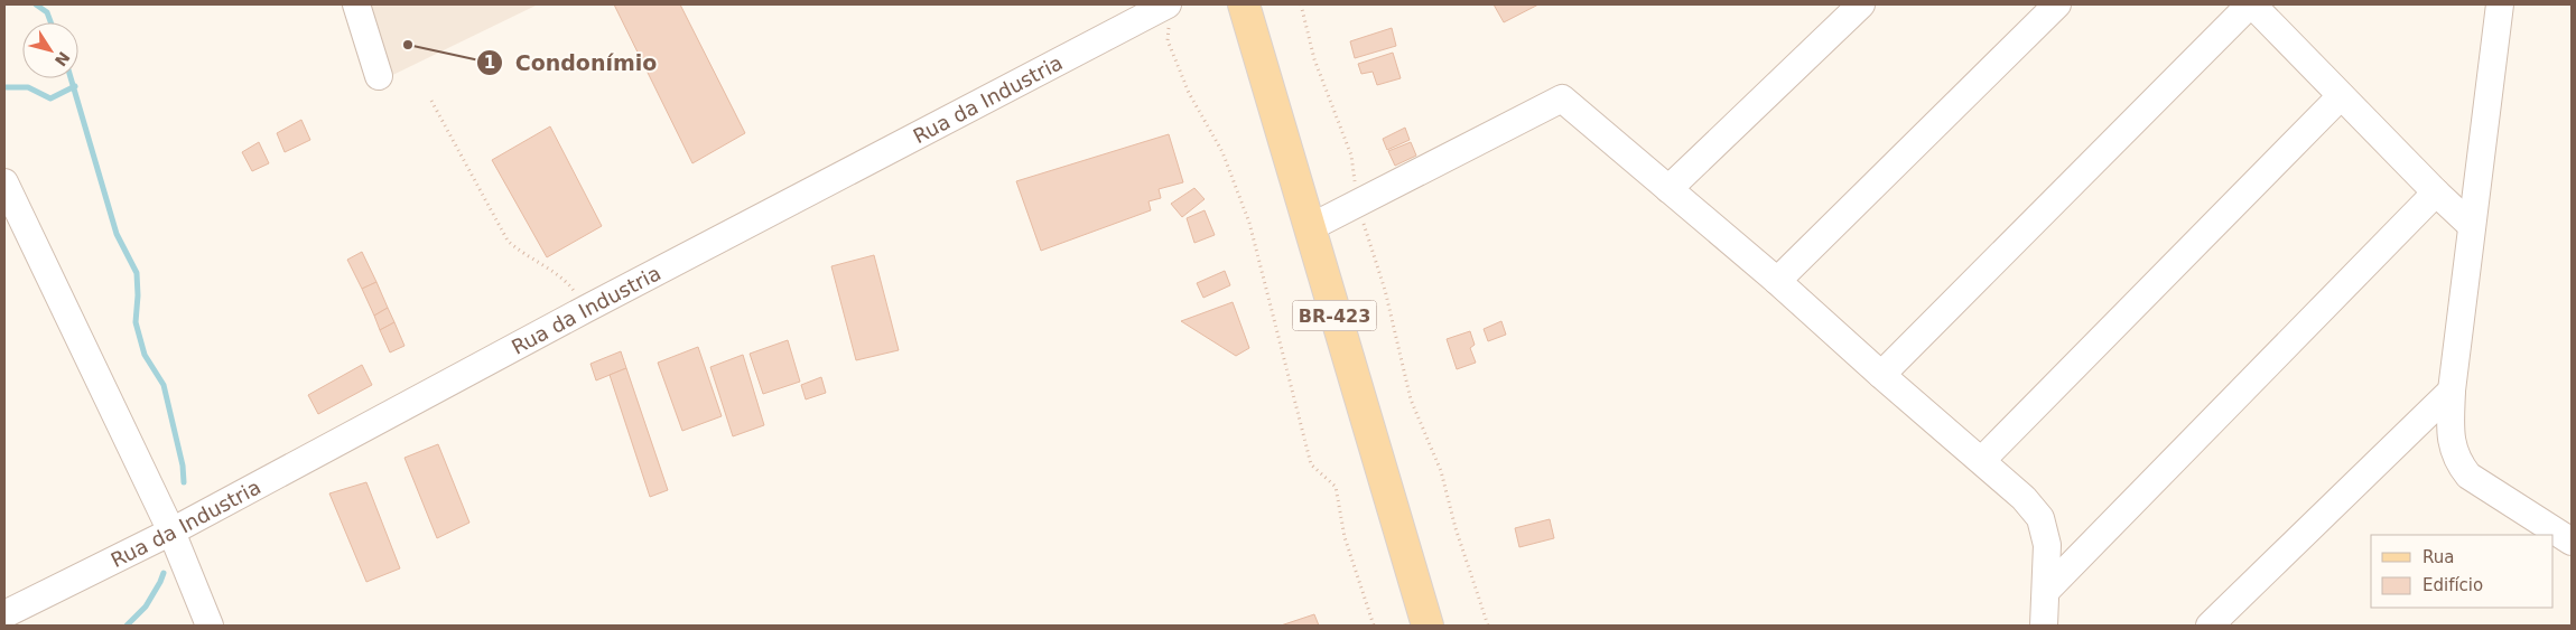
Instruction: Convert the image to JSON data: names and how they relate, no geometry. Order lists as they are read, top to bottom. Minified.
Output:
{"streets":{"main road":["BR-423"],"street":["Rua da Industria"]},"places":["Condonímio"],"legend":["Rua","Edifício"],"north":"bottom right"}
